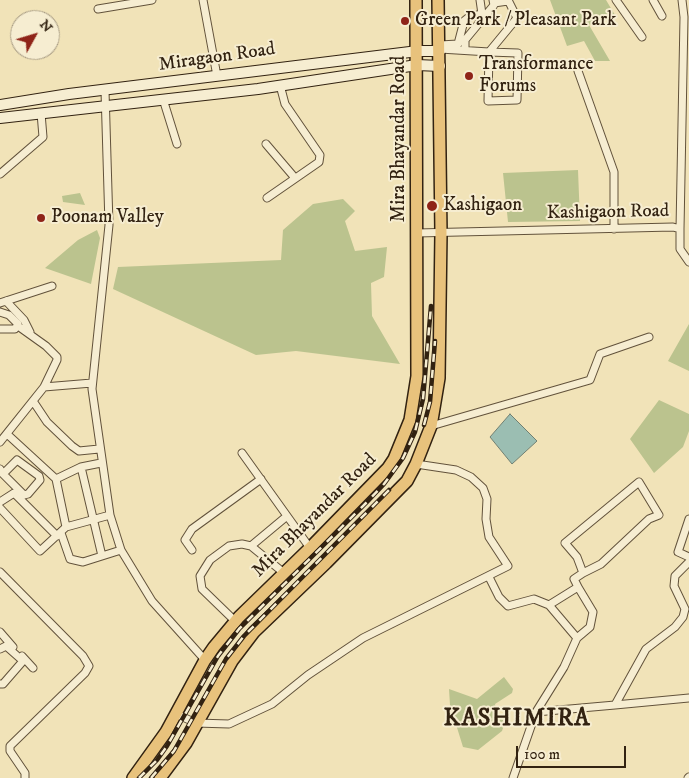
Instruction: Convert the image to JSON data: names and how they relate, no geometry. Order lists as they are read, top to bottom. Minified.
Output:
{"streets":{"main road":["Miragaon Road","Mira Bhayandar Road"],"street":["Kashigaon Road"]},"crossings":[["Miragaon Road","Mira Bhayandar Road"],["Mira Bhayandar Road","Kashigaon Road"]],"districts":["KASHIMIRA"],"places":["Green Park / Pleasant Park","Transformance Forums","Kashigaon","Poonam Valley"],"scale_bar":"100 m","north":"top right"}
